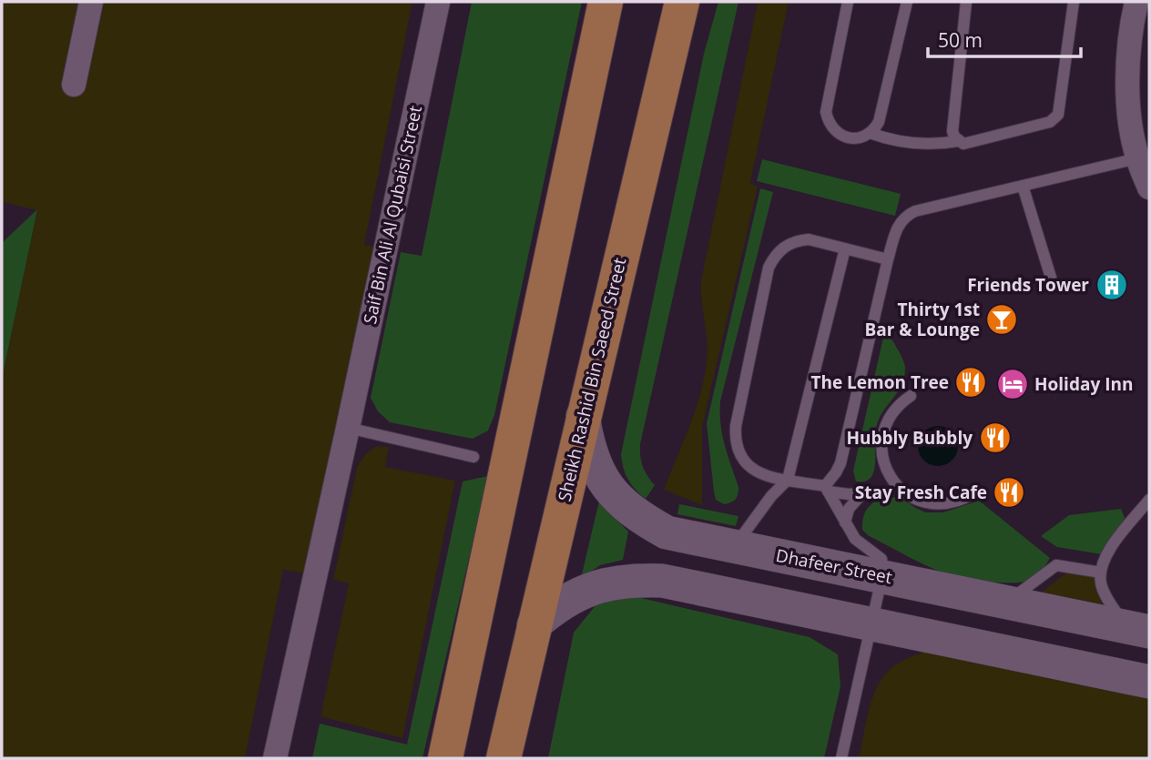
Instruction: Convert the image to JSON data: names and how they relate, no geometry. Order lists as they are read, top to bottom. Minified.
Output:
{"streets":{"main road":["Sheikh Rashid Bin Saeed Street","Dhafeer Street"],"street":["Saif Bin Ali Al Qubaisi Street"]},"crossings":[["Sheikh Rashid Bin Saeed Street","Dhafeer Street"]],"places":{"building":["Friends Tower"],"bar":["Thirty 1st Bar & Lounge"],"restaurant":["The Lemon Tree","Hubbly Bubbly","Stay Fresh Cafe"],"hotel":["Holiday Inn"]},"scale_bar":"50 m"}
